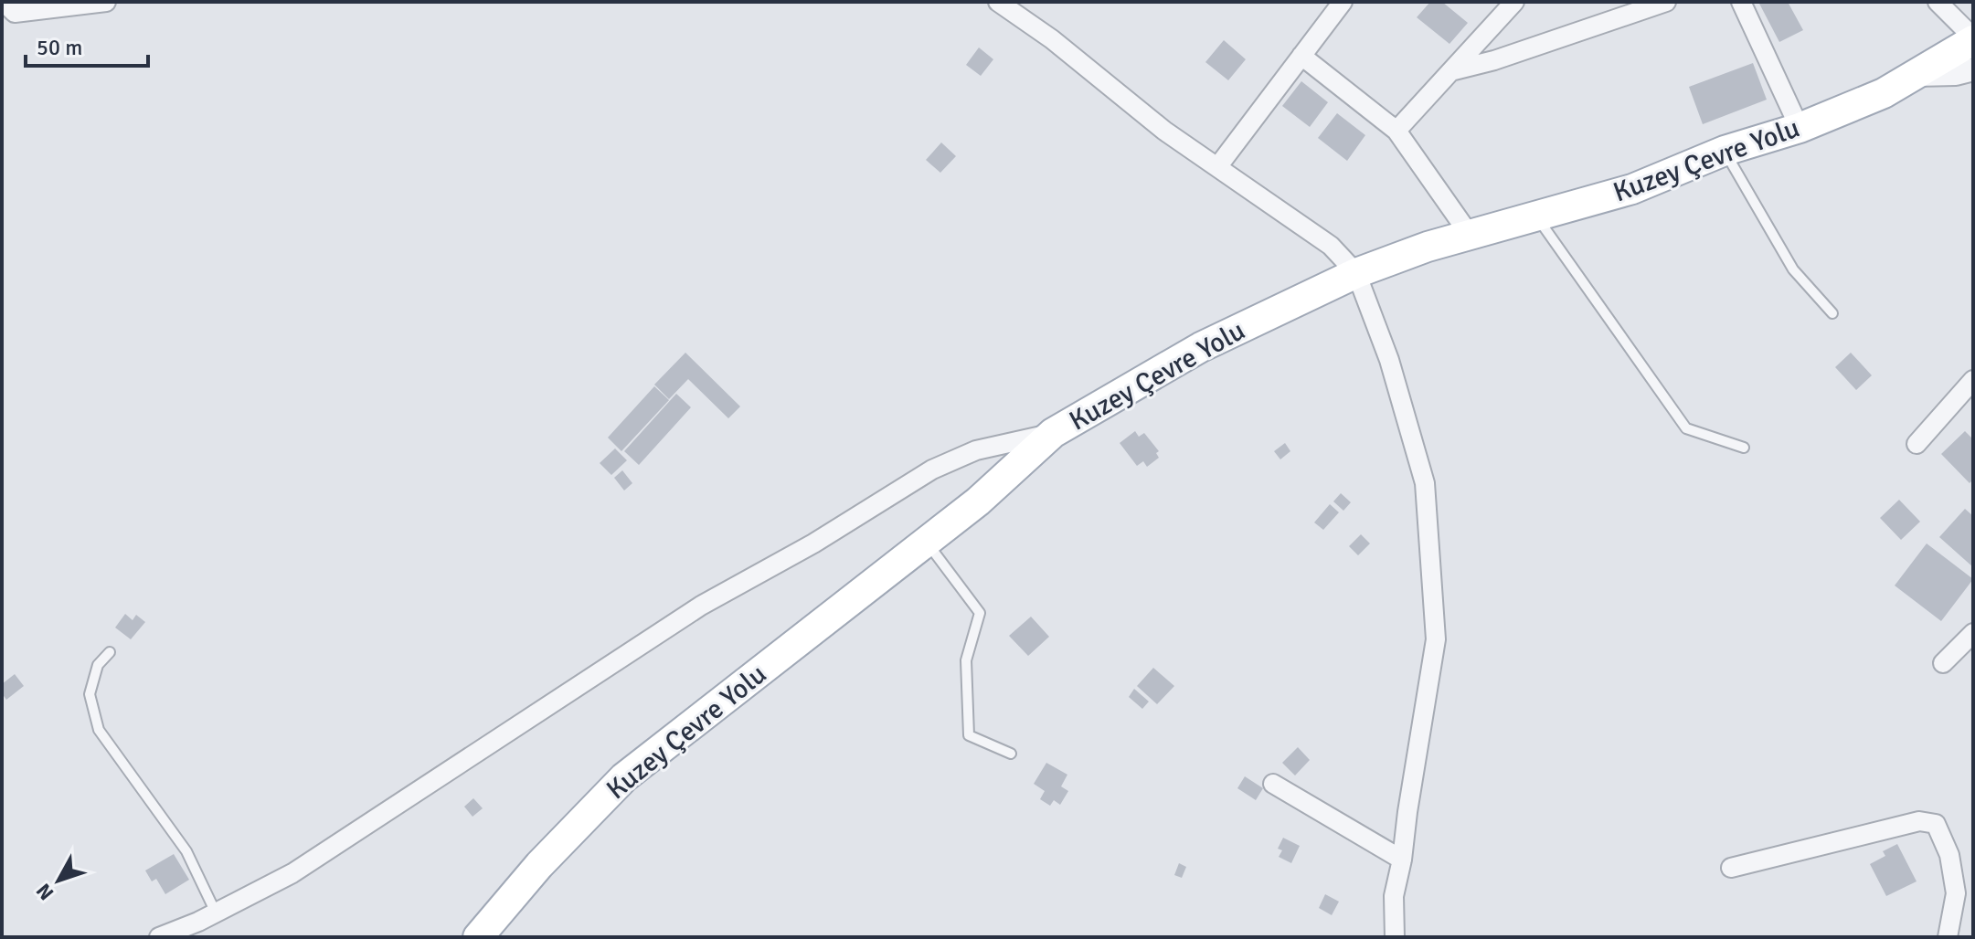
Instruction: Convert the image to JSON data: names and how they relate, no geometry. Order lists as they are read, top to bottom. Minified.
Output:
{"streets":{"main road":["Kuzey Çevre Yolu"]},"scale_bar":"50 m","north":"bottom left"}
